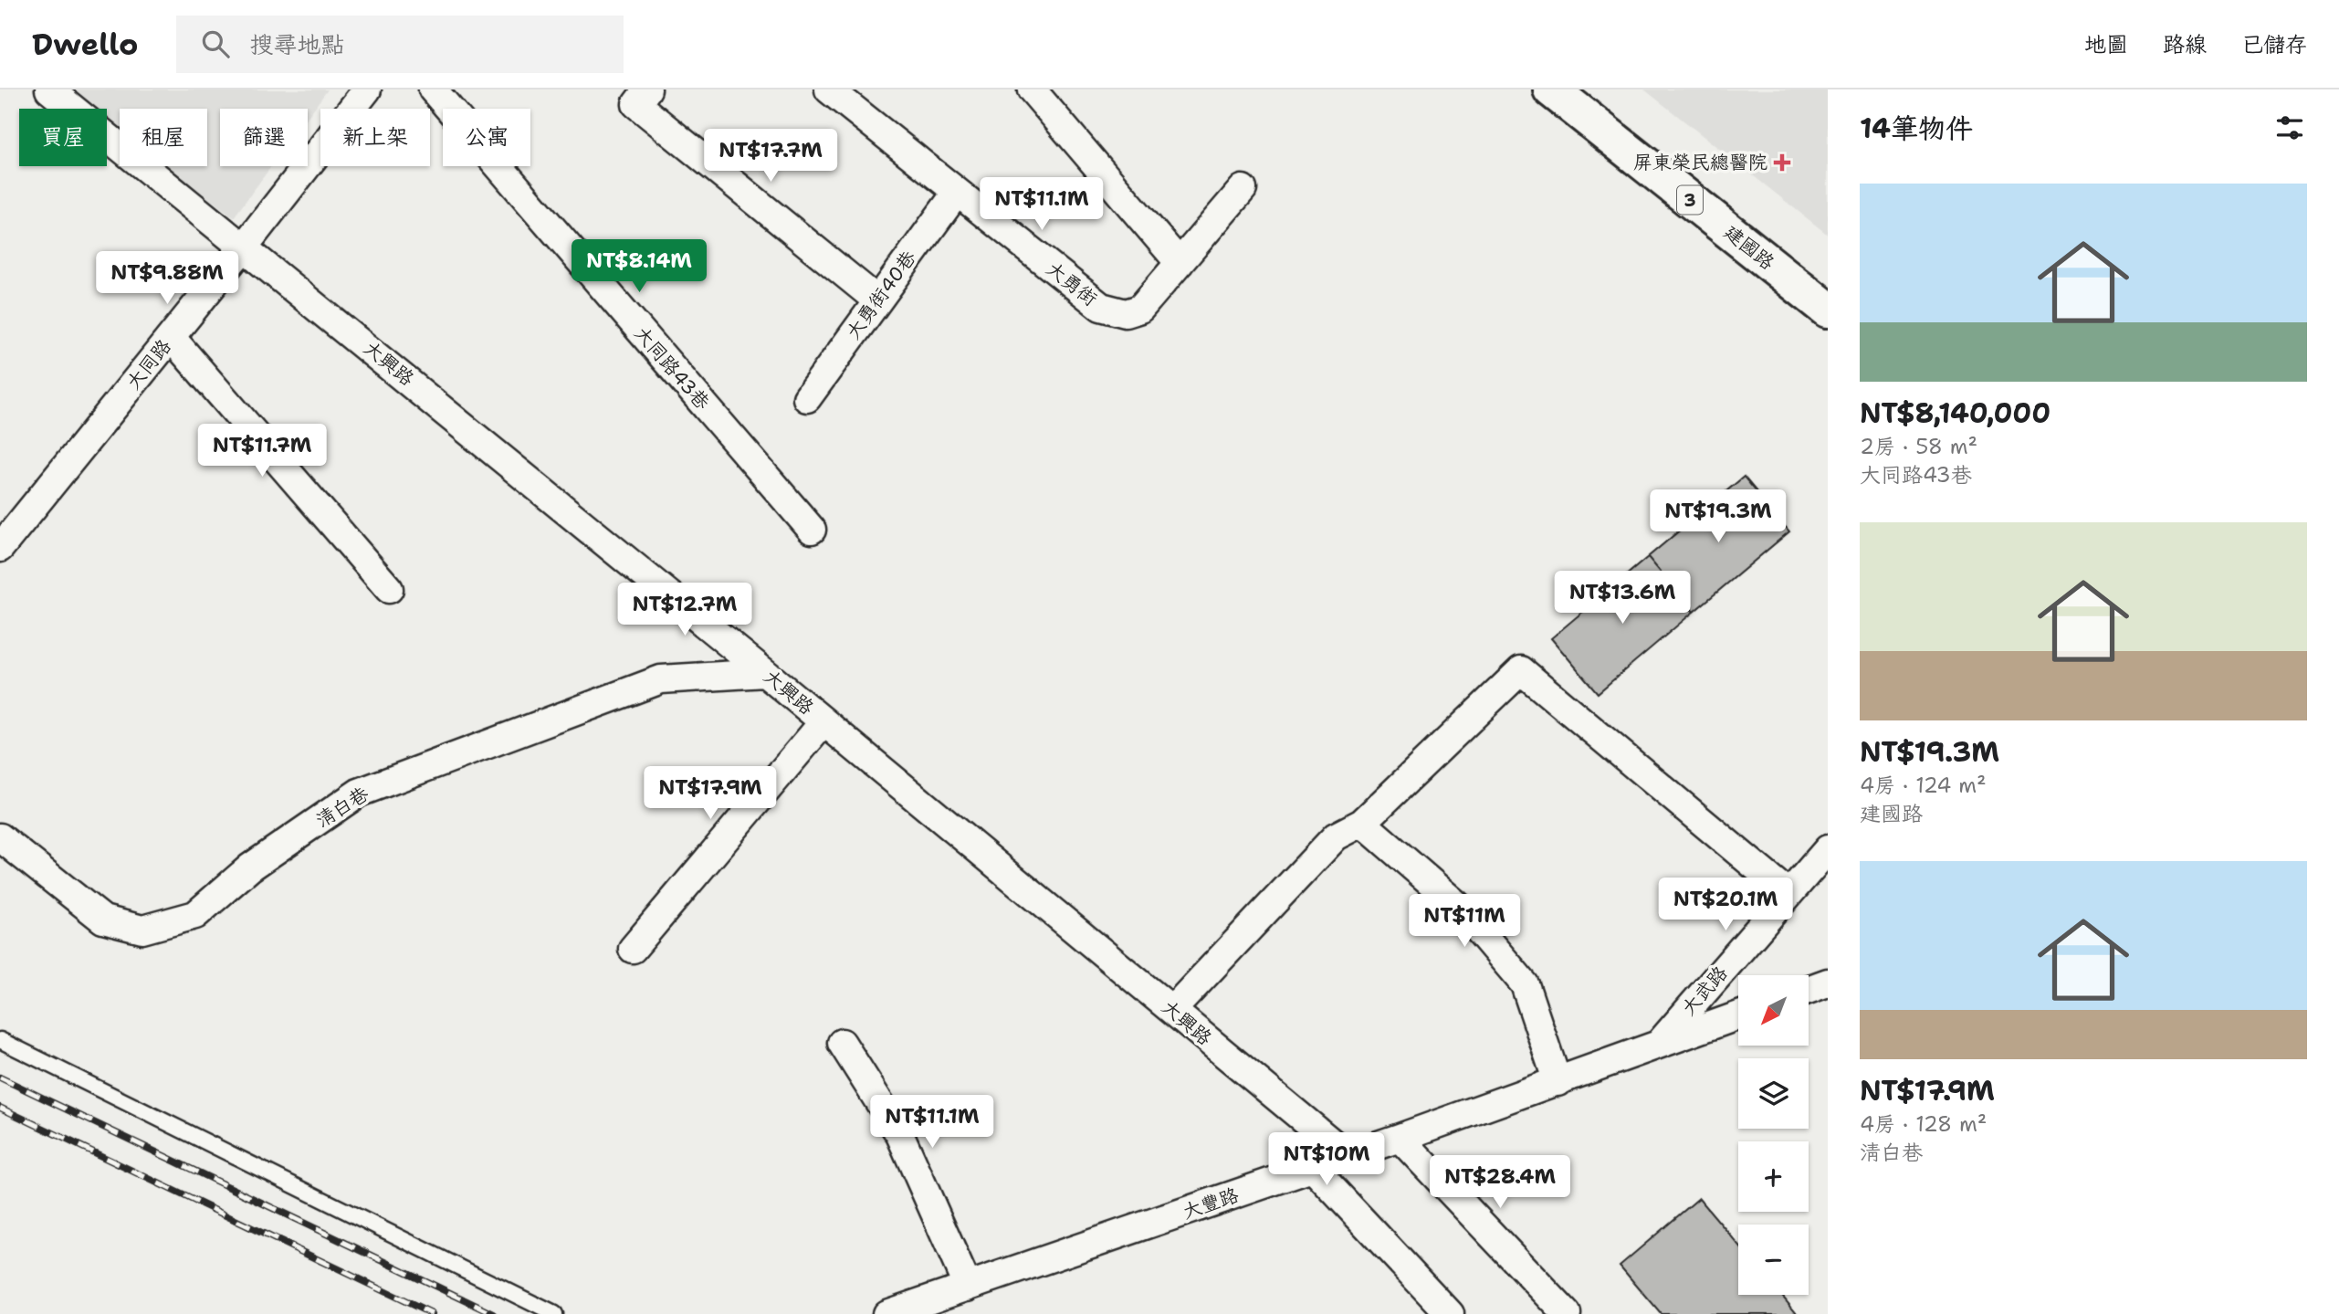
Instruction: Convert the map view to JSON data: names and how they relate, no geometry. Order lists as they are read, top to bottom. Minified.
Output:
{"streets":{"main road":["3","建國路"],"street":["大勇街","大勇街40巷","大興路","大同路","大同路43巷","清白巷","大武路","大豐路"]},"crossings":[["大勇街","大勇街40巷"],["大興路","大同路"],["大興路","清白巷"],["大興路","大豐路"],["大武路","大豐路"]],"places":{"health":["屏東榮民總醫院"]},"north":"bottom left","page":{"header":"Dwello","search":"搜尋地點","nav":["地圖","路線","已儲存"],"heading":"14筆物件","chip":["買屋","租屋","篩選","新上架","公寓"],"price":["NT$17.7M","NT$11.1M","NT$8.14M","NT$9.88M","NT$11.7M","NT$19.3M","NT$13.6M","NT$12.7M","NT$17.9M","NT$20.1M","NT$11M","NT$11.1M","NT$10M","NT$28.4M"],"list":[{"name":"NT$8,140,000","note":"2房 · 58 m² · 大同路43巷"},{"name":"NT$19.3M","note":"4房 · 124 m² · 建國路"},{"name":"NT$17.9M","note":"4房 · 128 m² · 清白巷"}],"map_buttons":["+","−"]}}
